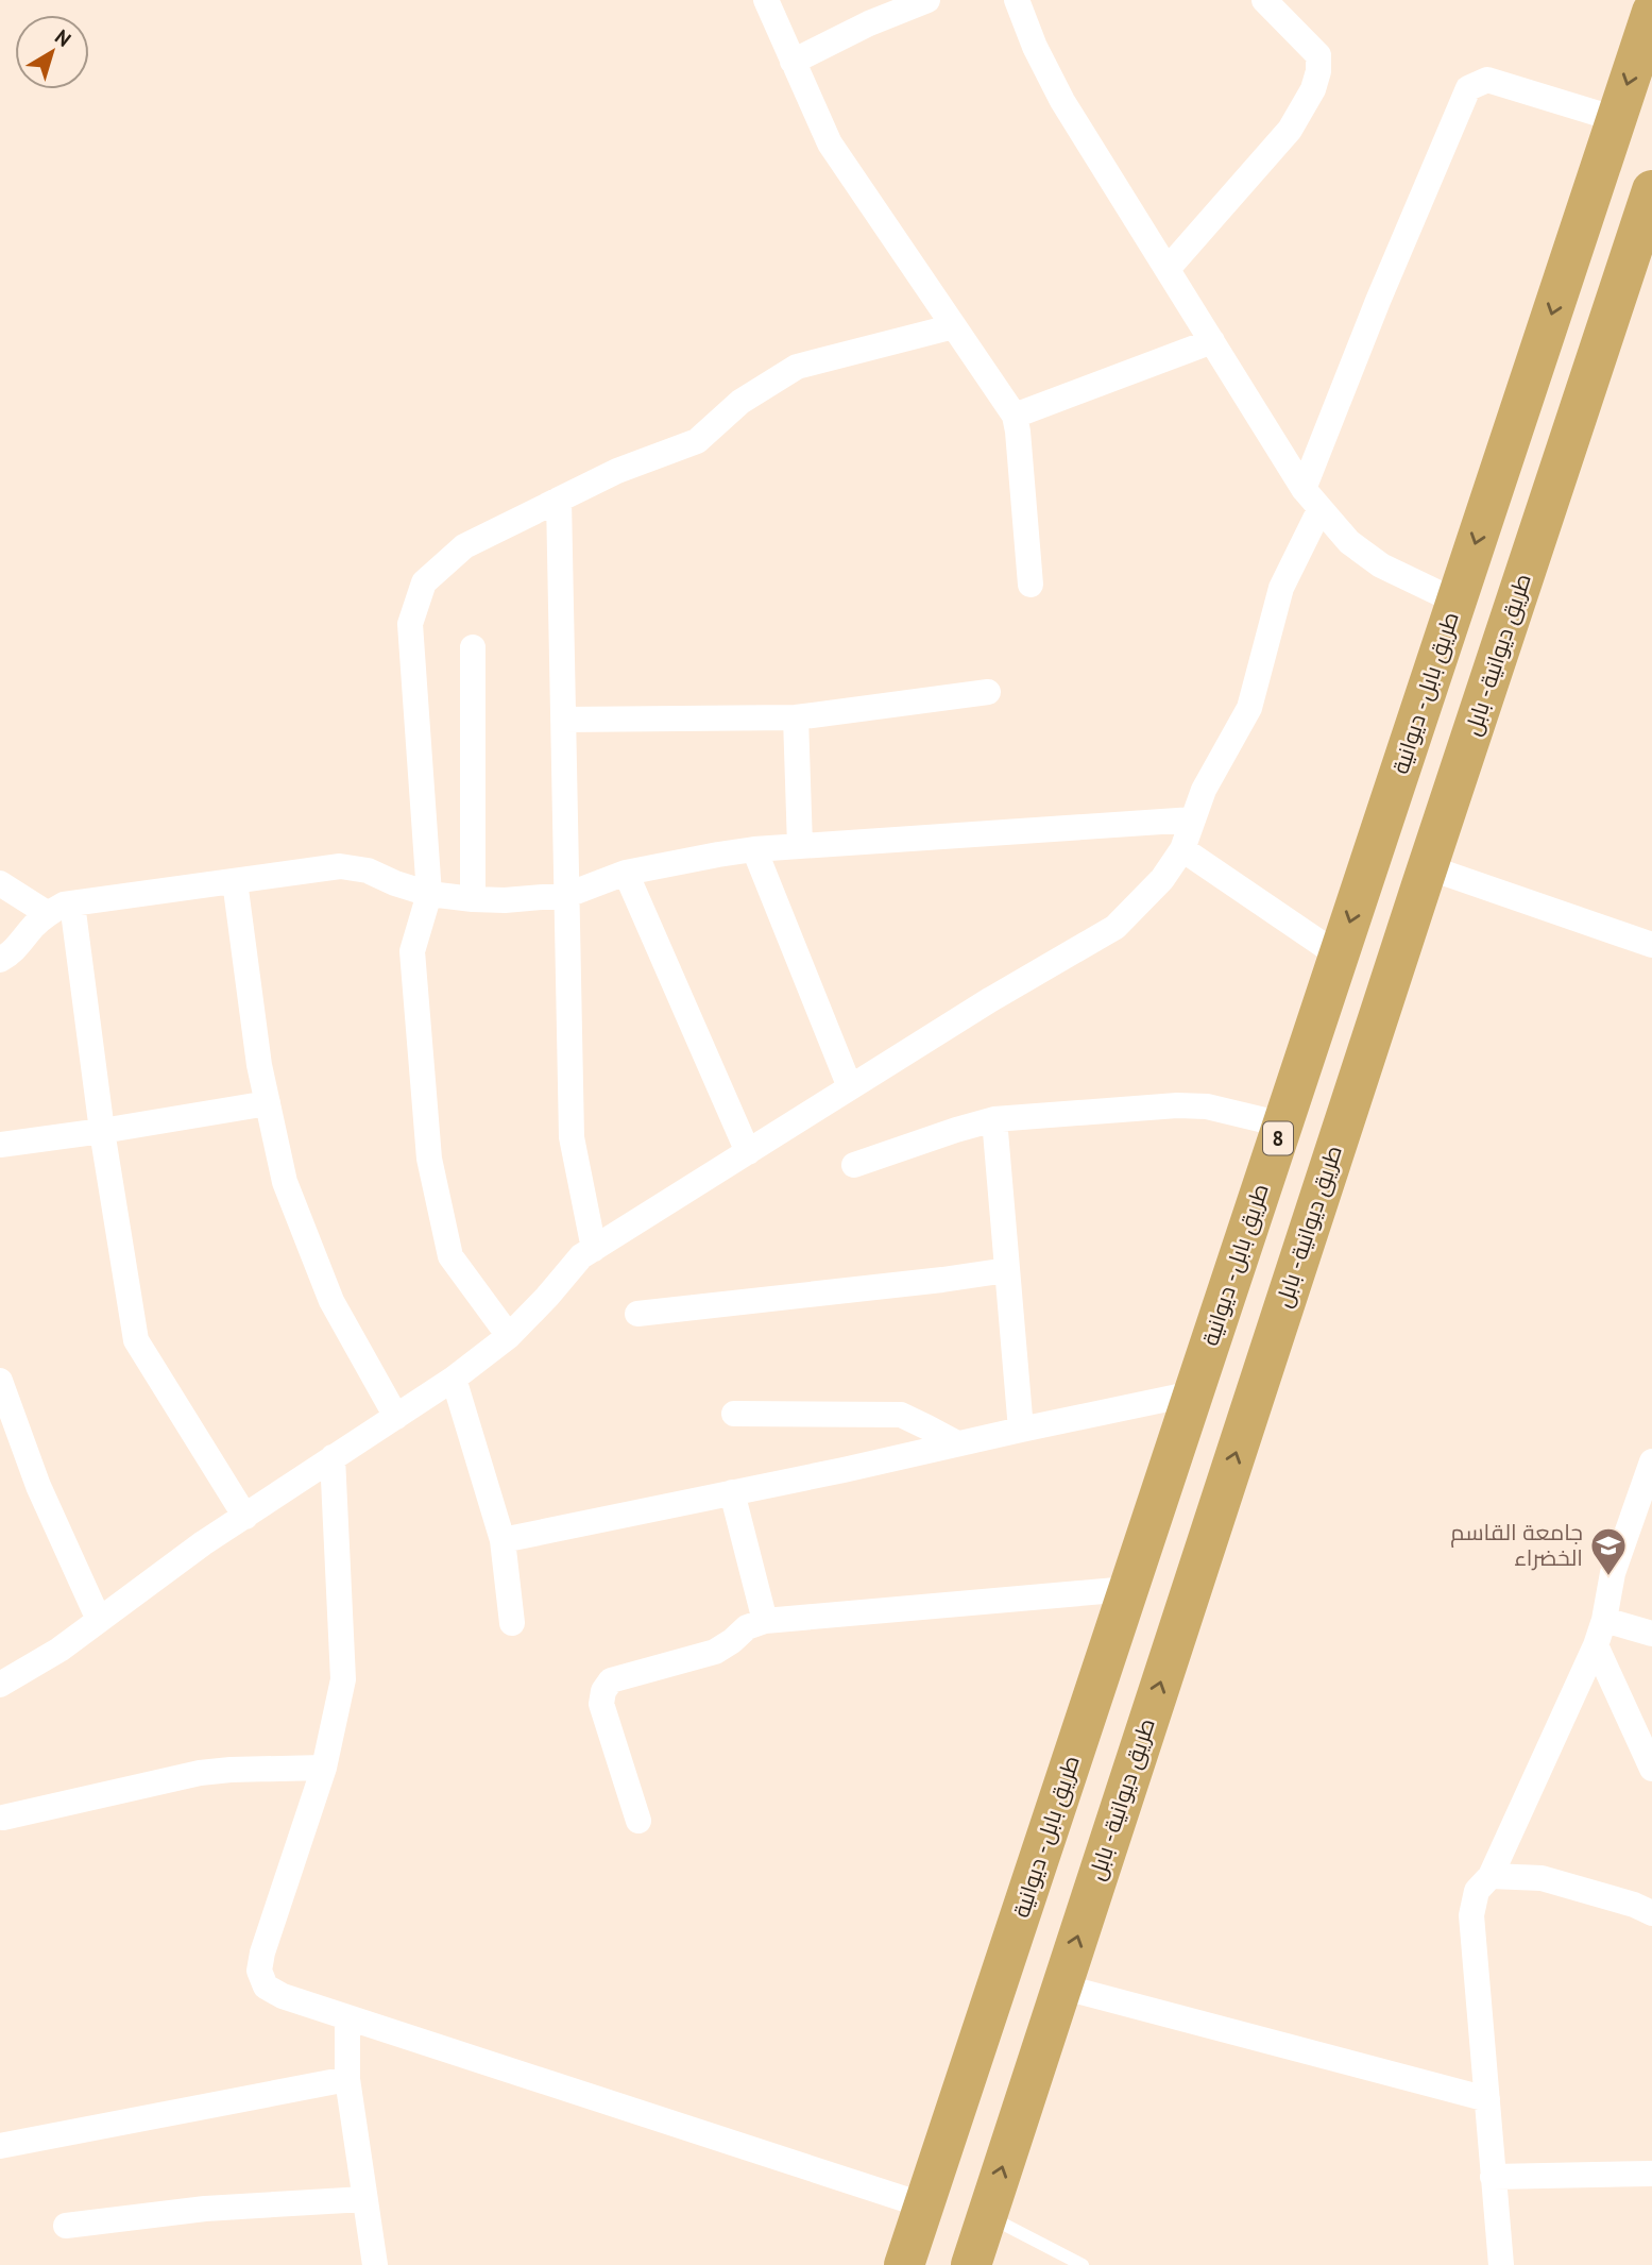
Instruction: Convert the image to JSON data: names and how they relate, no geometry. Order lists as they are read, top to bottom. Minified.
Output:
{"streets":{"highway":["طريق ديوانية - بابل","طريق بابل - ديوانية","8"]},"one_way":["طريق ديوانية - بابل"],"places":{"school or university":["جامعة القاسم الخضراء"]},"north":"top right"}
